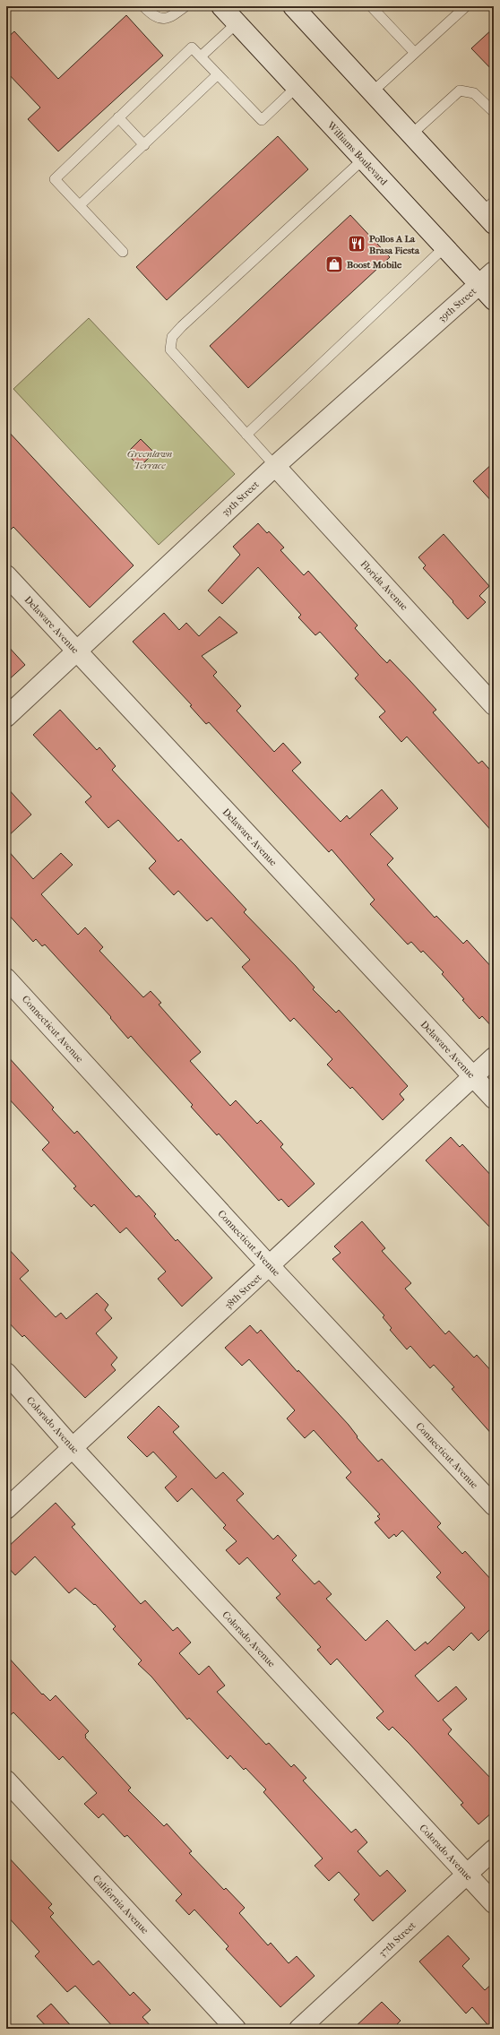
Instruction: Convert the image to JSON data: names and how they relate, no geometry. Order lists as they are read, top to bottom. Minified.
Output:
{"streets":{"street":["Williams Boulevard","39th Street","Florida Avenue","Delaware Avenue","Connecticut Avenue","38th Street","Colorado Avenue","California Avenue","37th Street"]},"crossings":[["Williams Boulevard","39th Street"],["39th Street","Florida Avenue"],["39th Street","Delaware Avenue"],["Delaware Avenue","38th Street"],["Connecticut Avenue","38th Street"],["38th Street","Colorado Avenue"],["Colorado Avenue","37th Street"]],"parks":["Greenlawn Terrace"],"places":{"restaurant":["Pollos A La Brasa Fiesta"],"shop":["Boost Mobile"]}}
